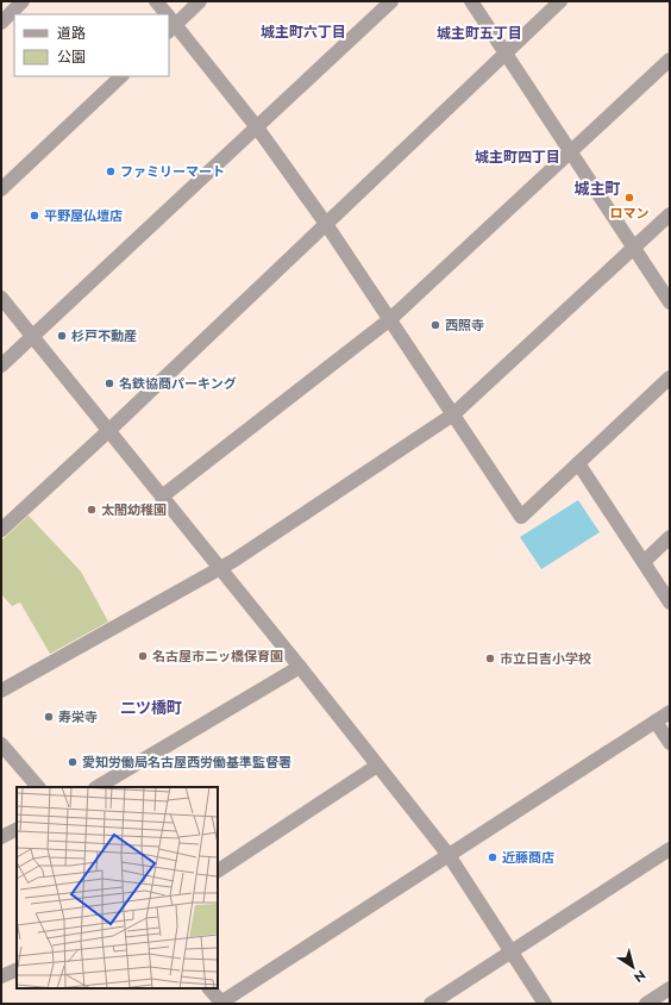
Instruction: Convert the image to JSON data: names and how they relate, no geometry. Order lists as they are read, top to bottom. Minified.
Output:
{"districts":["城主町六丁目","城主町五丁目","城主町四丁目","城主町","二ツ橋町"],"places":["ファミリーマート","ロマン","平野屋仏壇店","西照寺","杉戸不動産","名鉄協商パーキング","太閤幼稚園","名古屋市二ッ橋保育園","市立日吉小学校","寿栄寺","愛知労働局名古屋西労働基準監督署","近藤商店"],"legend":["道路","公園"],"north":"bottom right"}
